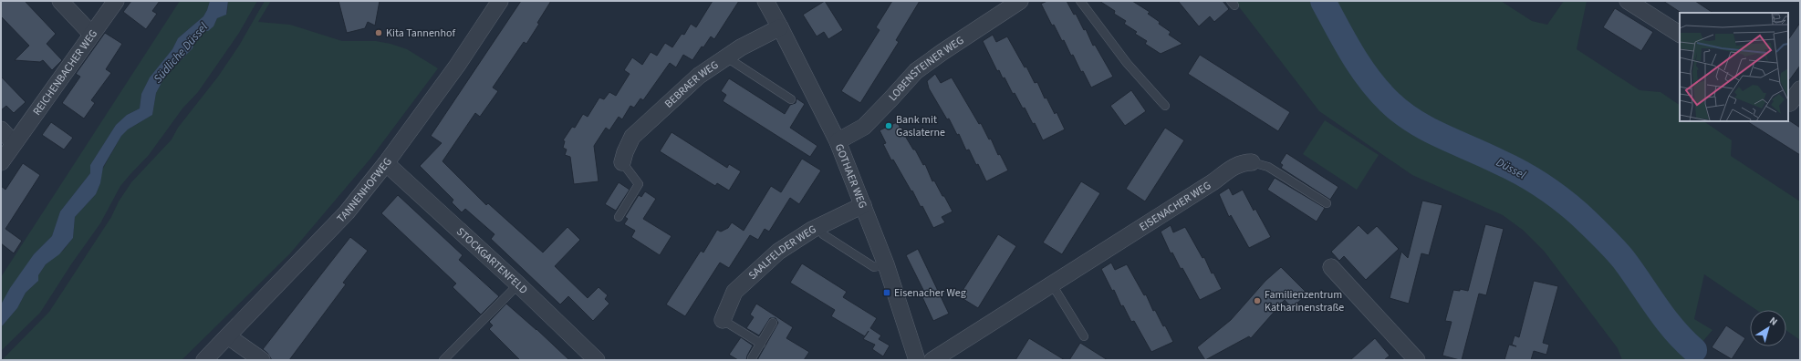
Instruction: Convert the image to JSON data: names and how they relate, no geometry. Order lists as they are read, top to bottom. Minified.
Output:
{"streets":{"street":["LOBENSTEINER WEG","REICHENBACHER WEG","BEBRAER WEG","GOTHAER WEG","TANNENHOFWEG","EISENACHER WEG","SAALFELDER WEG","STOCKGARTENFELD"]},"crossings":[["LOBENSTEINER WEG","GOTHAER WEG"],["BEBRAER WEG","GOTHAER WEG"],["GOTHAER WEG","SAALFELDER WEG"],["TANNENHOFWEG","STOCKGARTENFELD"]],"water":["Südliche Düssel","Düssel"],"places":{"other":["Kita Tannenhof","Bank mit Gaslaterne","Familienzentrum Katharinenstraße"],"transit":["Eisenacher Weg"]},"north":"top right"}
